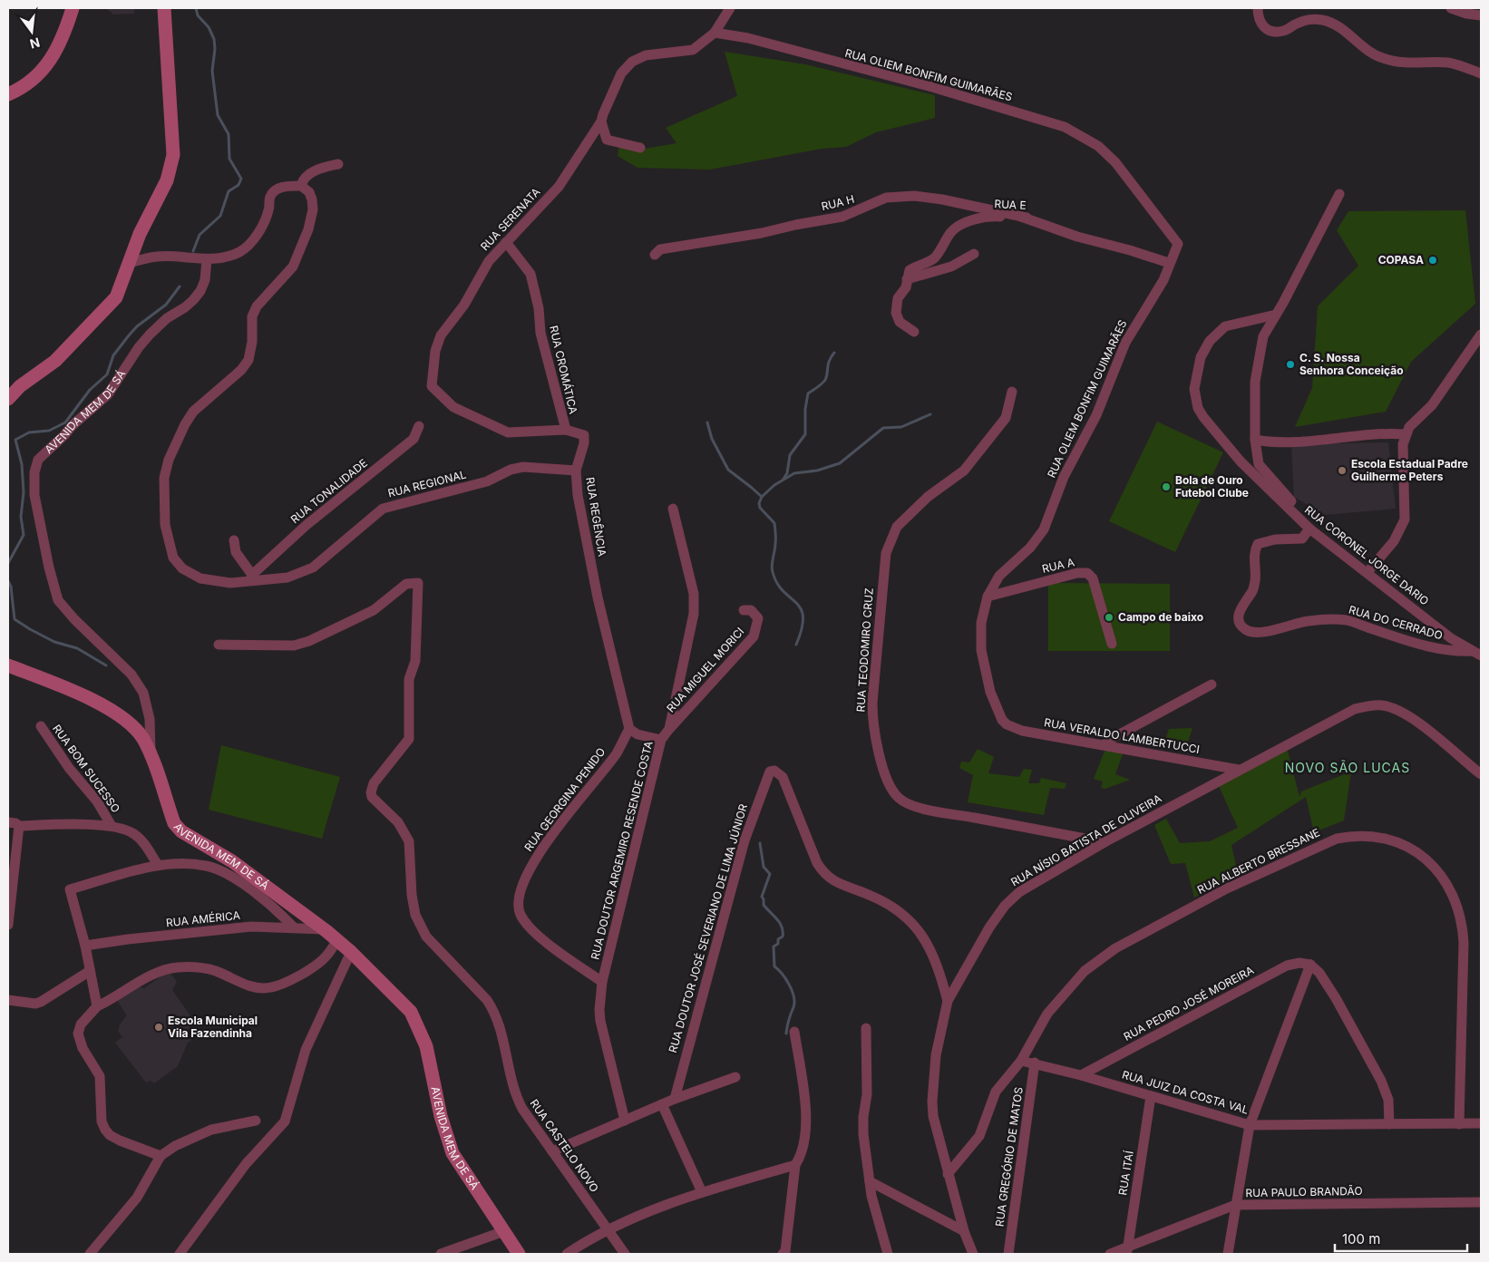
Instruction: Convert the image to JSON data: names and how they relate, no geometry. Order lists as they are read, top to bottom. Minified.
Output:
{"streets":{"street":["RUA OLIEM BONFIM GUIMARÃES","RUA H","RUA E","RUA SERENATA","RUA CROMÁTICA","AVENIDA MEM DE SÁ","RUA REGIONAL","RUA TONALIDADE","RUA REGÊNCIA","RUA CORONEL JORGE DARIO","RUA A","RUA DO CERRADO","RUA TEODOMIRO CRUZ","RUA MIGUEL MORICI","RUA VERALDO LAMBERTUCCI","RUA BOM SUCESSO","RUA GEORGINA PENIDO","RUA NÍSIO BATISTA DE OLIVEIRA","RUA DOUTOR ARGEMIRO RESENDE COSTA","RUA ALBERTO BRESSANE","RUA AMÉRICA","RUA DOUTOR JOSÉ SEVERIANO DE LIMA JÚNIOR","RUA PEDRO JOSÉ MOREIRA","RUA JUIZ DA COSTA VAL","RUA CASTELO NOVO","RUA GREGÓRIO DE MATOS","RUA ITAÍ","RUA PAULO BRANDÃO"]},"crossings":[["RUA OLIEM BONFIM GUIMARÃES","RUA E"],["RUA OLIEM BONFIM GUIMARÃES","RUA SERENATA"],["RUA OLIEM BONFIM GUIMARÃES","RUA A"],["RUA OLIEM BONFIM GUIMARÃES","RUA VERALDO LAMBERTUCCI"],["RUA H","RUA E"],["RUA SERENATA","RUA CROMÁTICA"],["RUA SERENATA","RUA REGÊNCIA"],["RUA CROMÁTICA","RUA REGÊNCIA"],["AVENIDA MEM DE SÁ","RUA AMÉRICA"],["RUA REGIONAL","RUA TONALIDADE"],["RUA REGIONAL","RUA REGÊNCIA"],["RUA REGÊNCIA","RUA GEORGINA PENIDO"],["RUA CORONEL JORGE DARIO","RUA DO CERRADO"],["RUA TEODOMIRO CRUZ","RUA NÍSIO BATISTA DE OLIVEIRA"],["RUA MIGUEL MORICI","RUA DOUTOR ARGEMIRO RESENDE COSTA"],["RUA VERALDO LAMBERTUCCI","RUA NÍSIO BATISTA DE OLIVEIRA"],["RUA GEORGINA PENIDO","RUA DOUTOR ARGEMIRO RESENDE COSTA"],["RUA NÍSIO BATISTA DE OLIVEIRA","RUA ALBERTO BRESSANE"],["RUA NÍSIO BATISTA DE OLIVEIRA","RUA DOUTOR JOSÉ SEVERIANO DE LIMA JÚNIOR"],["RUA ALBERTO BRESSANE","RUA JUIZ DA COSTA VAL"],["RUA PEDRO JOSÉ MOREIRA","RUA JUIZ DA COSTA VAL"],["RUA JUIZ DA COSTA VAL","RUA GREGÓRIO DE MATOS"],["RUA JUIZ DA COSTA VAL","RUA ITAÍ"],["RUA ITAÍ","RUA PAULO BRANDÃO"]],"districts":["NOVO SÃO LUCAS"],"places":["COPASA","C. S. Nossa Senhora Conceição","Escola Estadual Padre Guilherme Peters","Bola de Ouro Futebol Clube","Campo de baixo","Escola Municipal Vila Fazendinha"],"scale_bar":"100 m","north":"bottom"}
